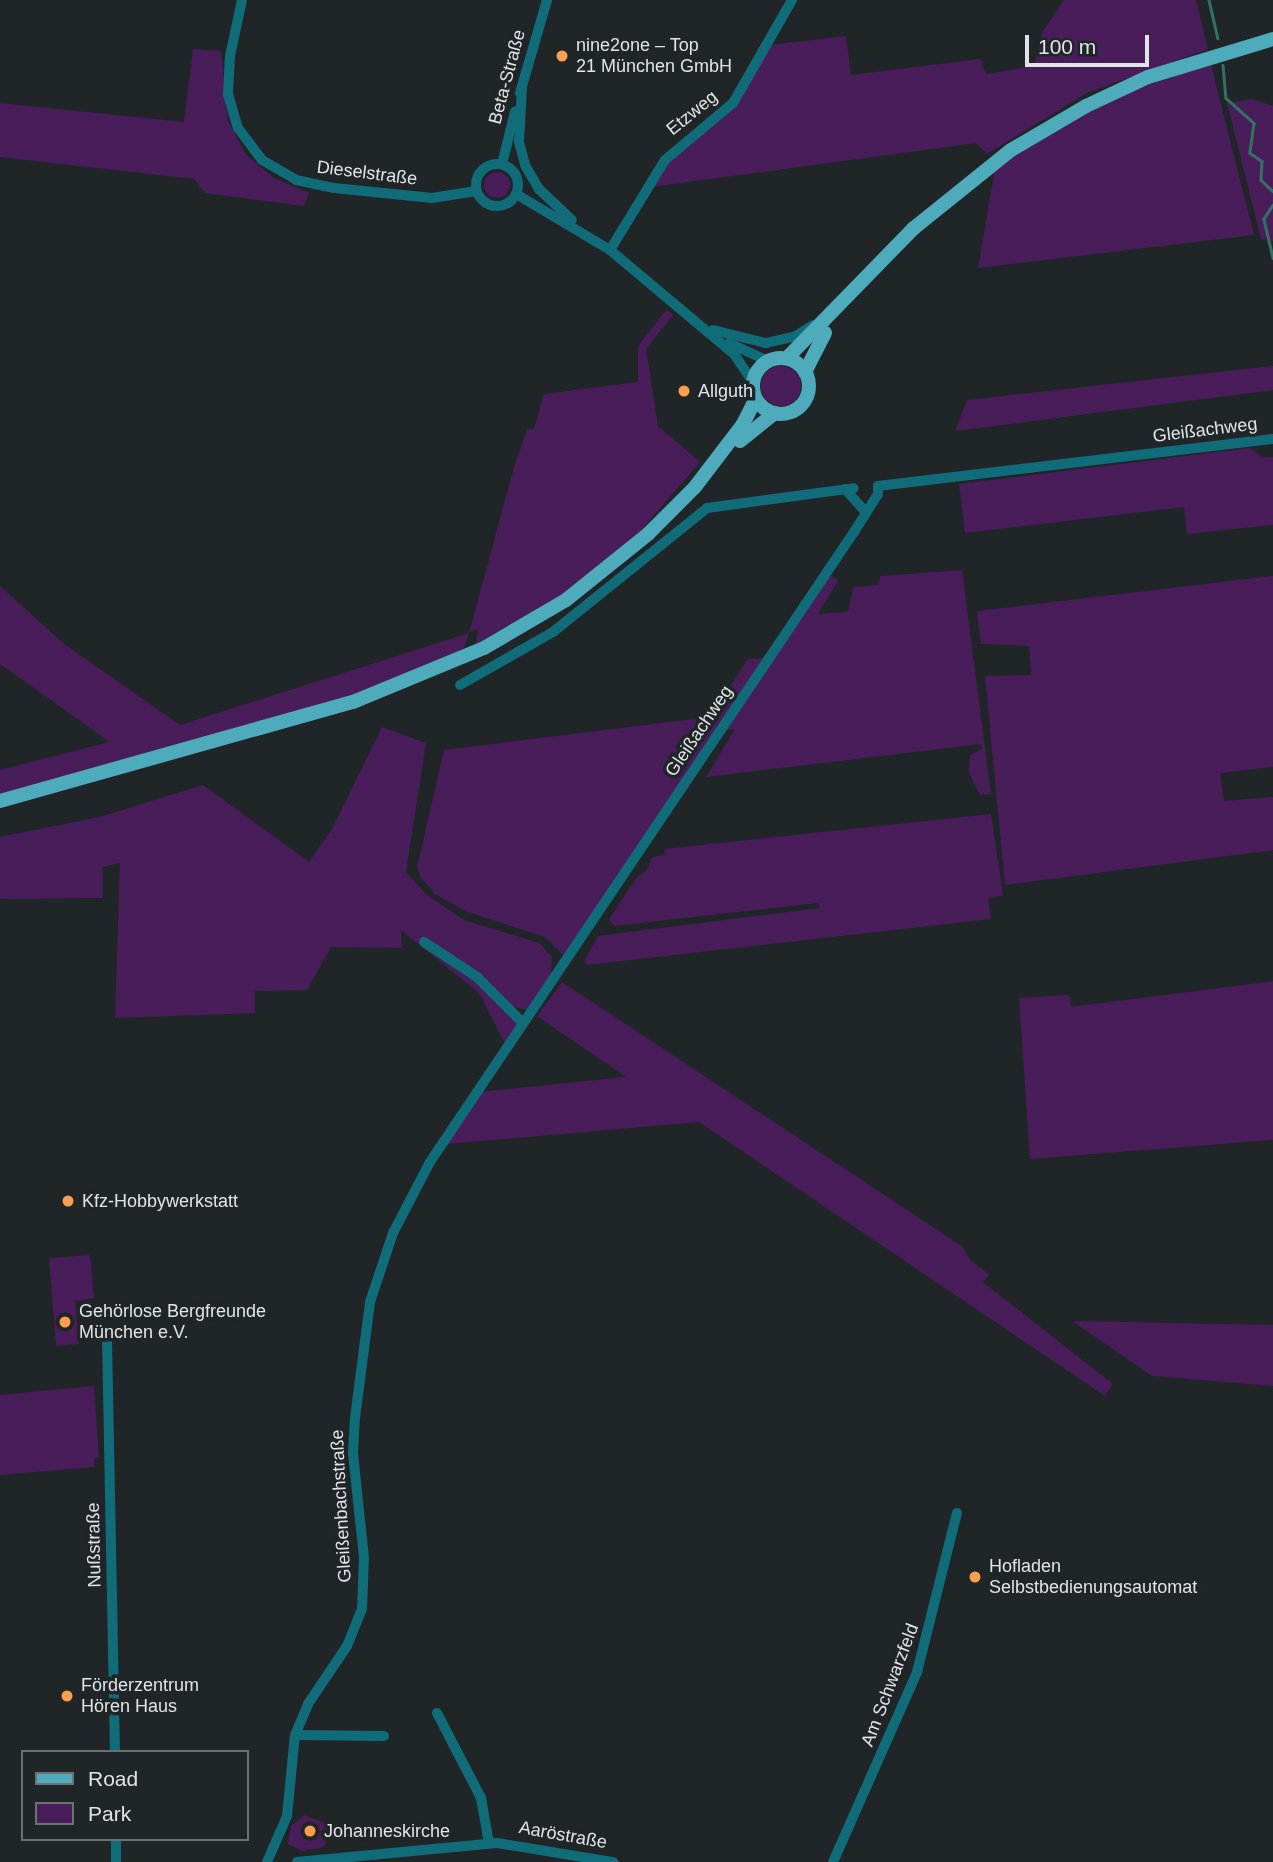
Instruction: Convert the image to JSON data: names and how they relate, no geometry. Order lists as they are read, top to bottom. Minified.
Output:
{"streets":{"street":["Beta-Straße","Etzweg","Dieselstraße","Gleißachweg","Gleißenbachstraße","Nußstraße","Am Schwarzfeld","Aaröstraße"]},"crossings":[["Beta-Straße","Dieselstraße"],["Gleißachweg","Gleißenbachstraße"]],"places":["nine2one – Top 21 München GmbH","Allguth","Kfz-Hobbywerkstatt","Gehörlose Bergfreunde München e.V.","Hofladen Selbstbedienungsautomat","Förderzentrum Hören Haus","Johanneskirche"],"legend":["Road","Park"],"scale_bar":"100 m"}
